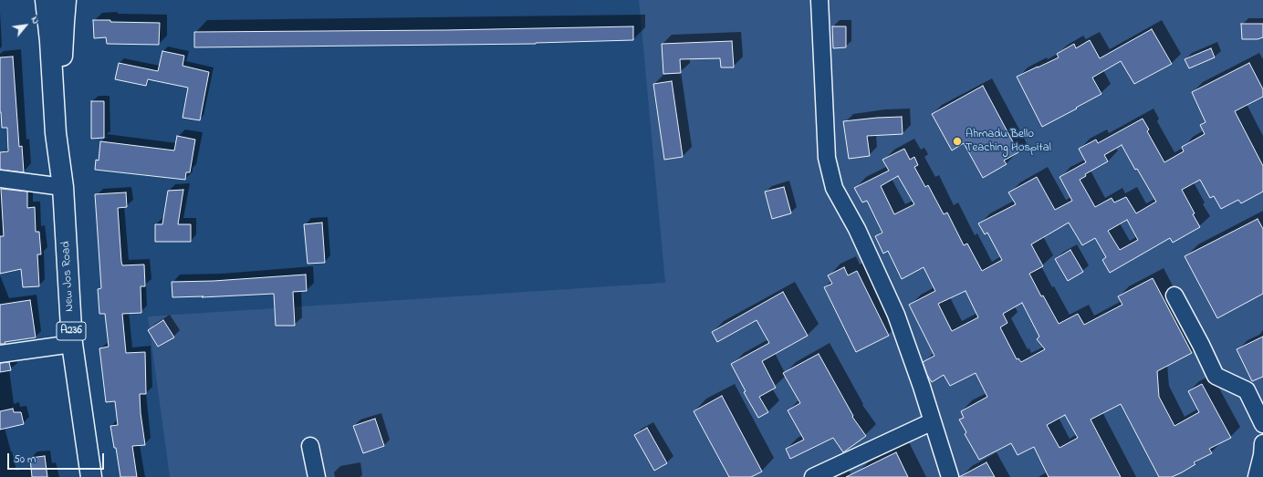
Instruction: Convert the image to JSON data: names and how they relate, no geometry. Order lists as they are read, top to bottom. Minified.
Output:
{"streets":{"highway":["New Jos Road","A236"]},"places":["Ahmadu Bello Teaching Hospital"],"scale_bar":"50 m","north":"top right"}
